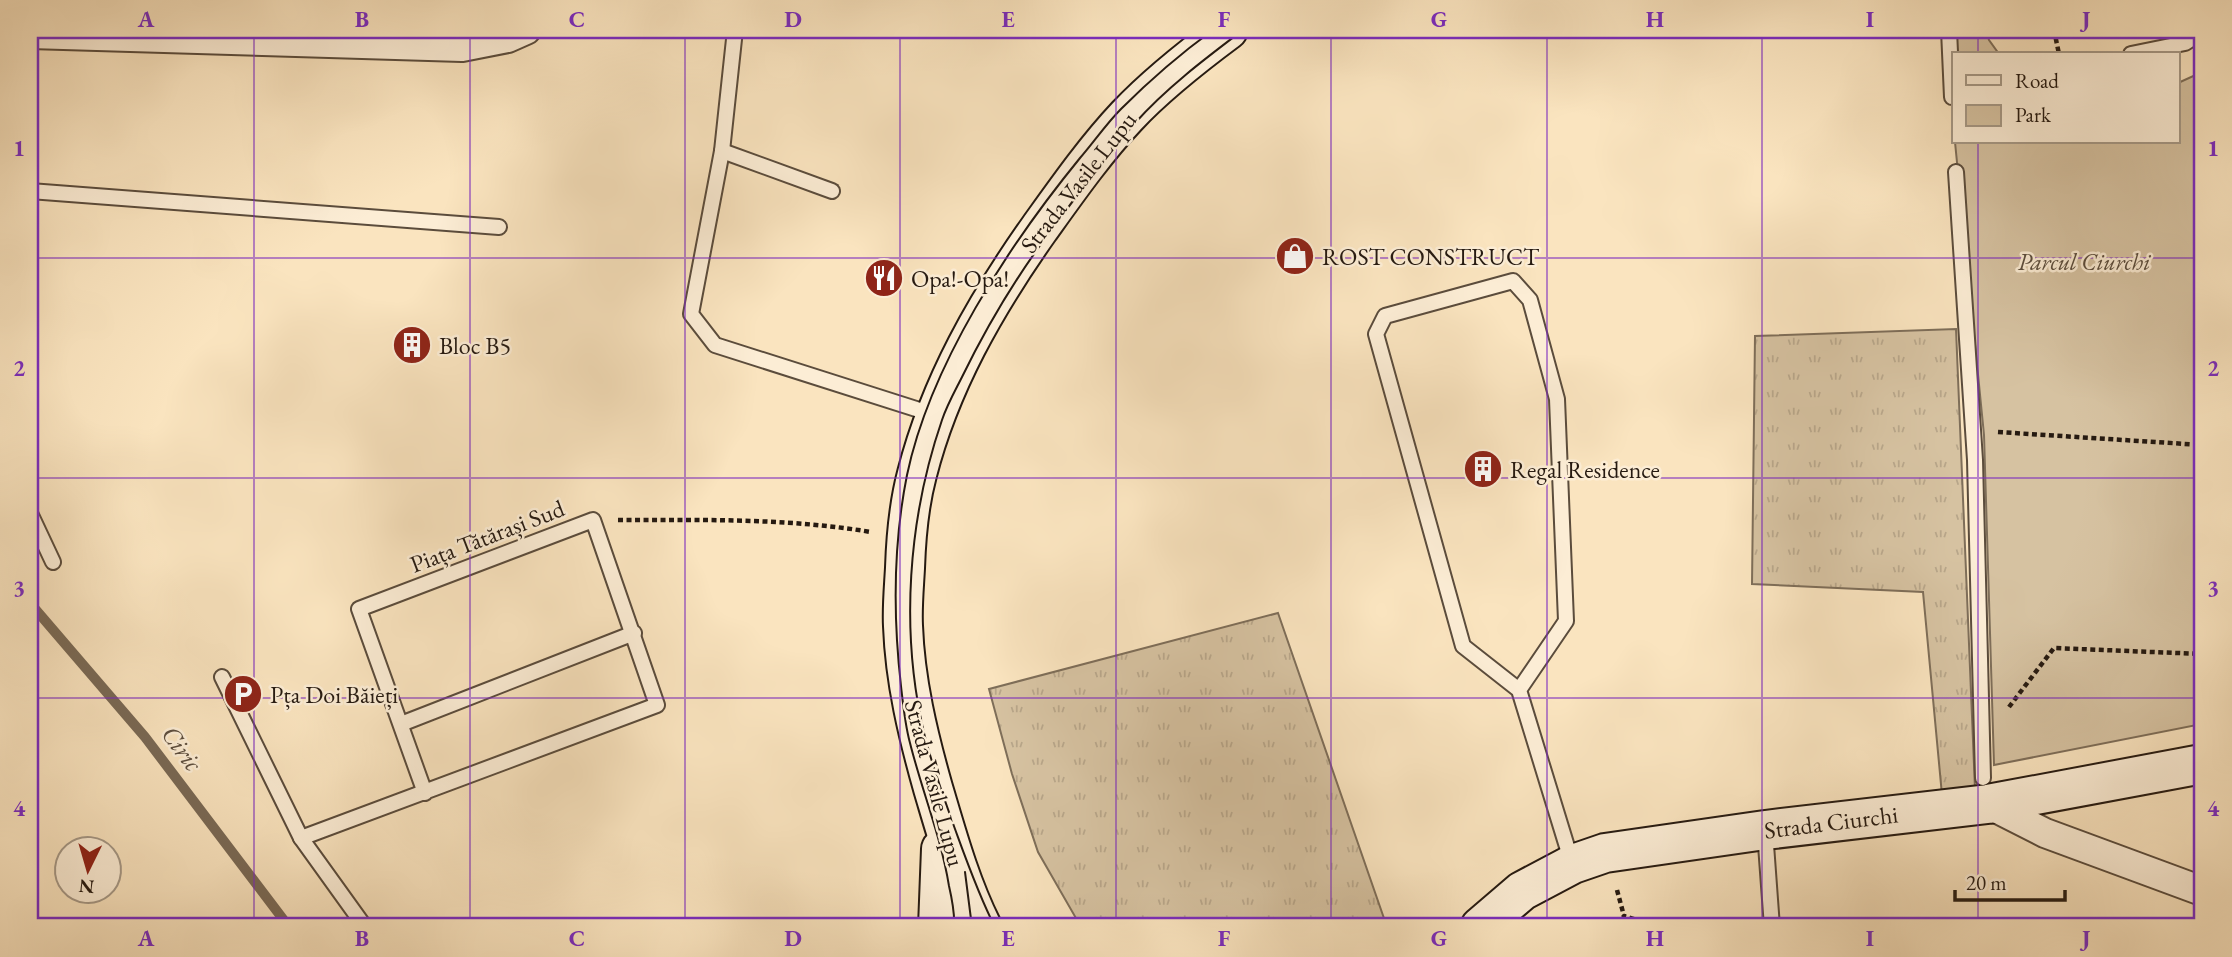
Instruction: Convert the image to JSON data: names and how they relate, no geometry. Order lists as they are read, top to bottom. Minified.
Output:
{"streets":{"main road":["Strada Vasile Lupu","Strada Ciurchi"],"lane":["Piața Tătărași Sud"]},"water":["Ciric"],"parks":["Parcul Ciurchi"],"places":{"shop":["ROST CONSTRUCT"],"restaurant":["Opa!-Opa!"],"building":["Bloc B5","Regal Residence"],"parking":["Pța Doi Băieți"]},"legend":["Road","Park"],"scale_bar":"20 m","north":"bottom","grid":{"columns":["A","B","C","D","E","F","G","H","I","J"],"rows":["1","2","3","4"]}}
